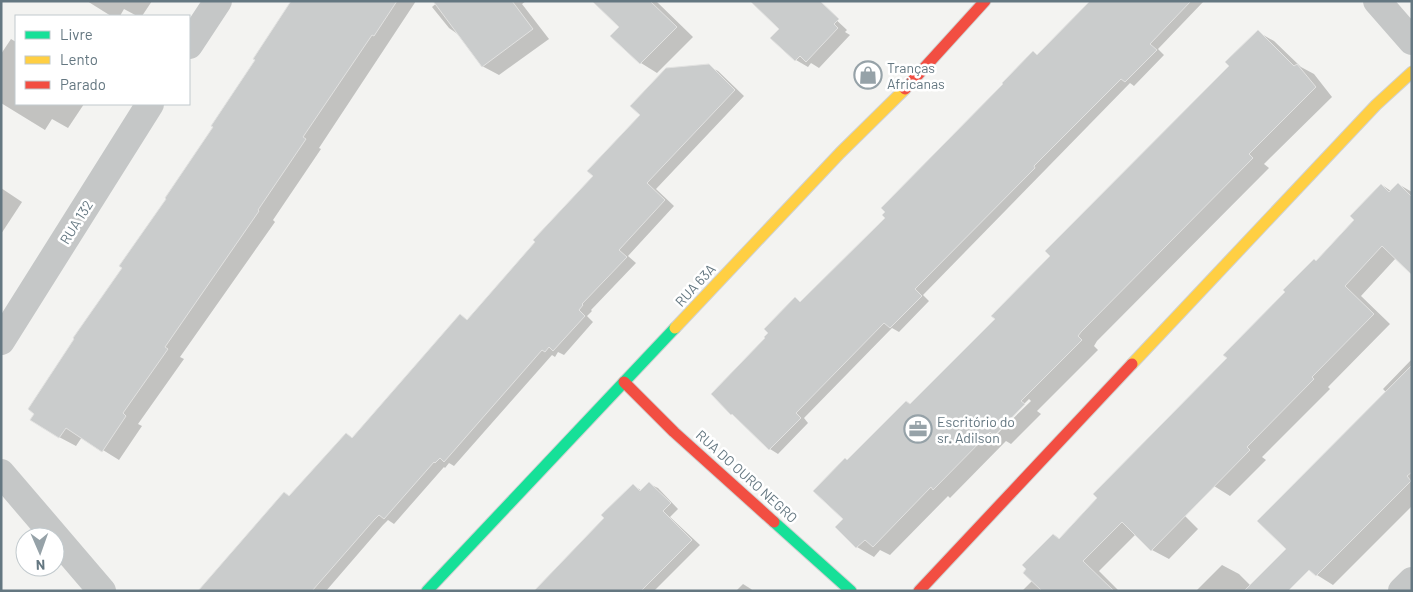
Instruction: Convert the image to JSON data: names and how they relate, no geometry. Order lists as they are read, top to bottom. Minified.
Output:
{"streets":{"street":["RUA 132","RUA 63A","RUA DO OURO NEGRO"]},"crossings":[["RUA 63A","RUA DO OURO NEGRO"]],"places":{"shop":["Tranças Africanas"],"office":["Escritório do sr. Adilson"]},"legend":["Livre","Lento","Parado"],"north":"bottom"}
